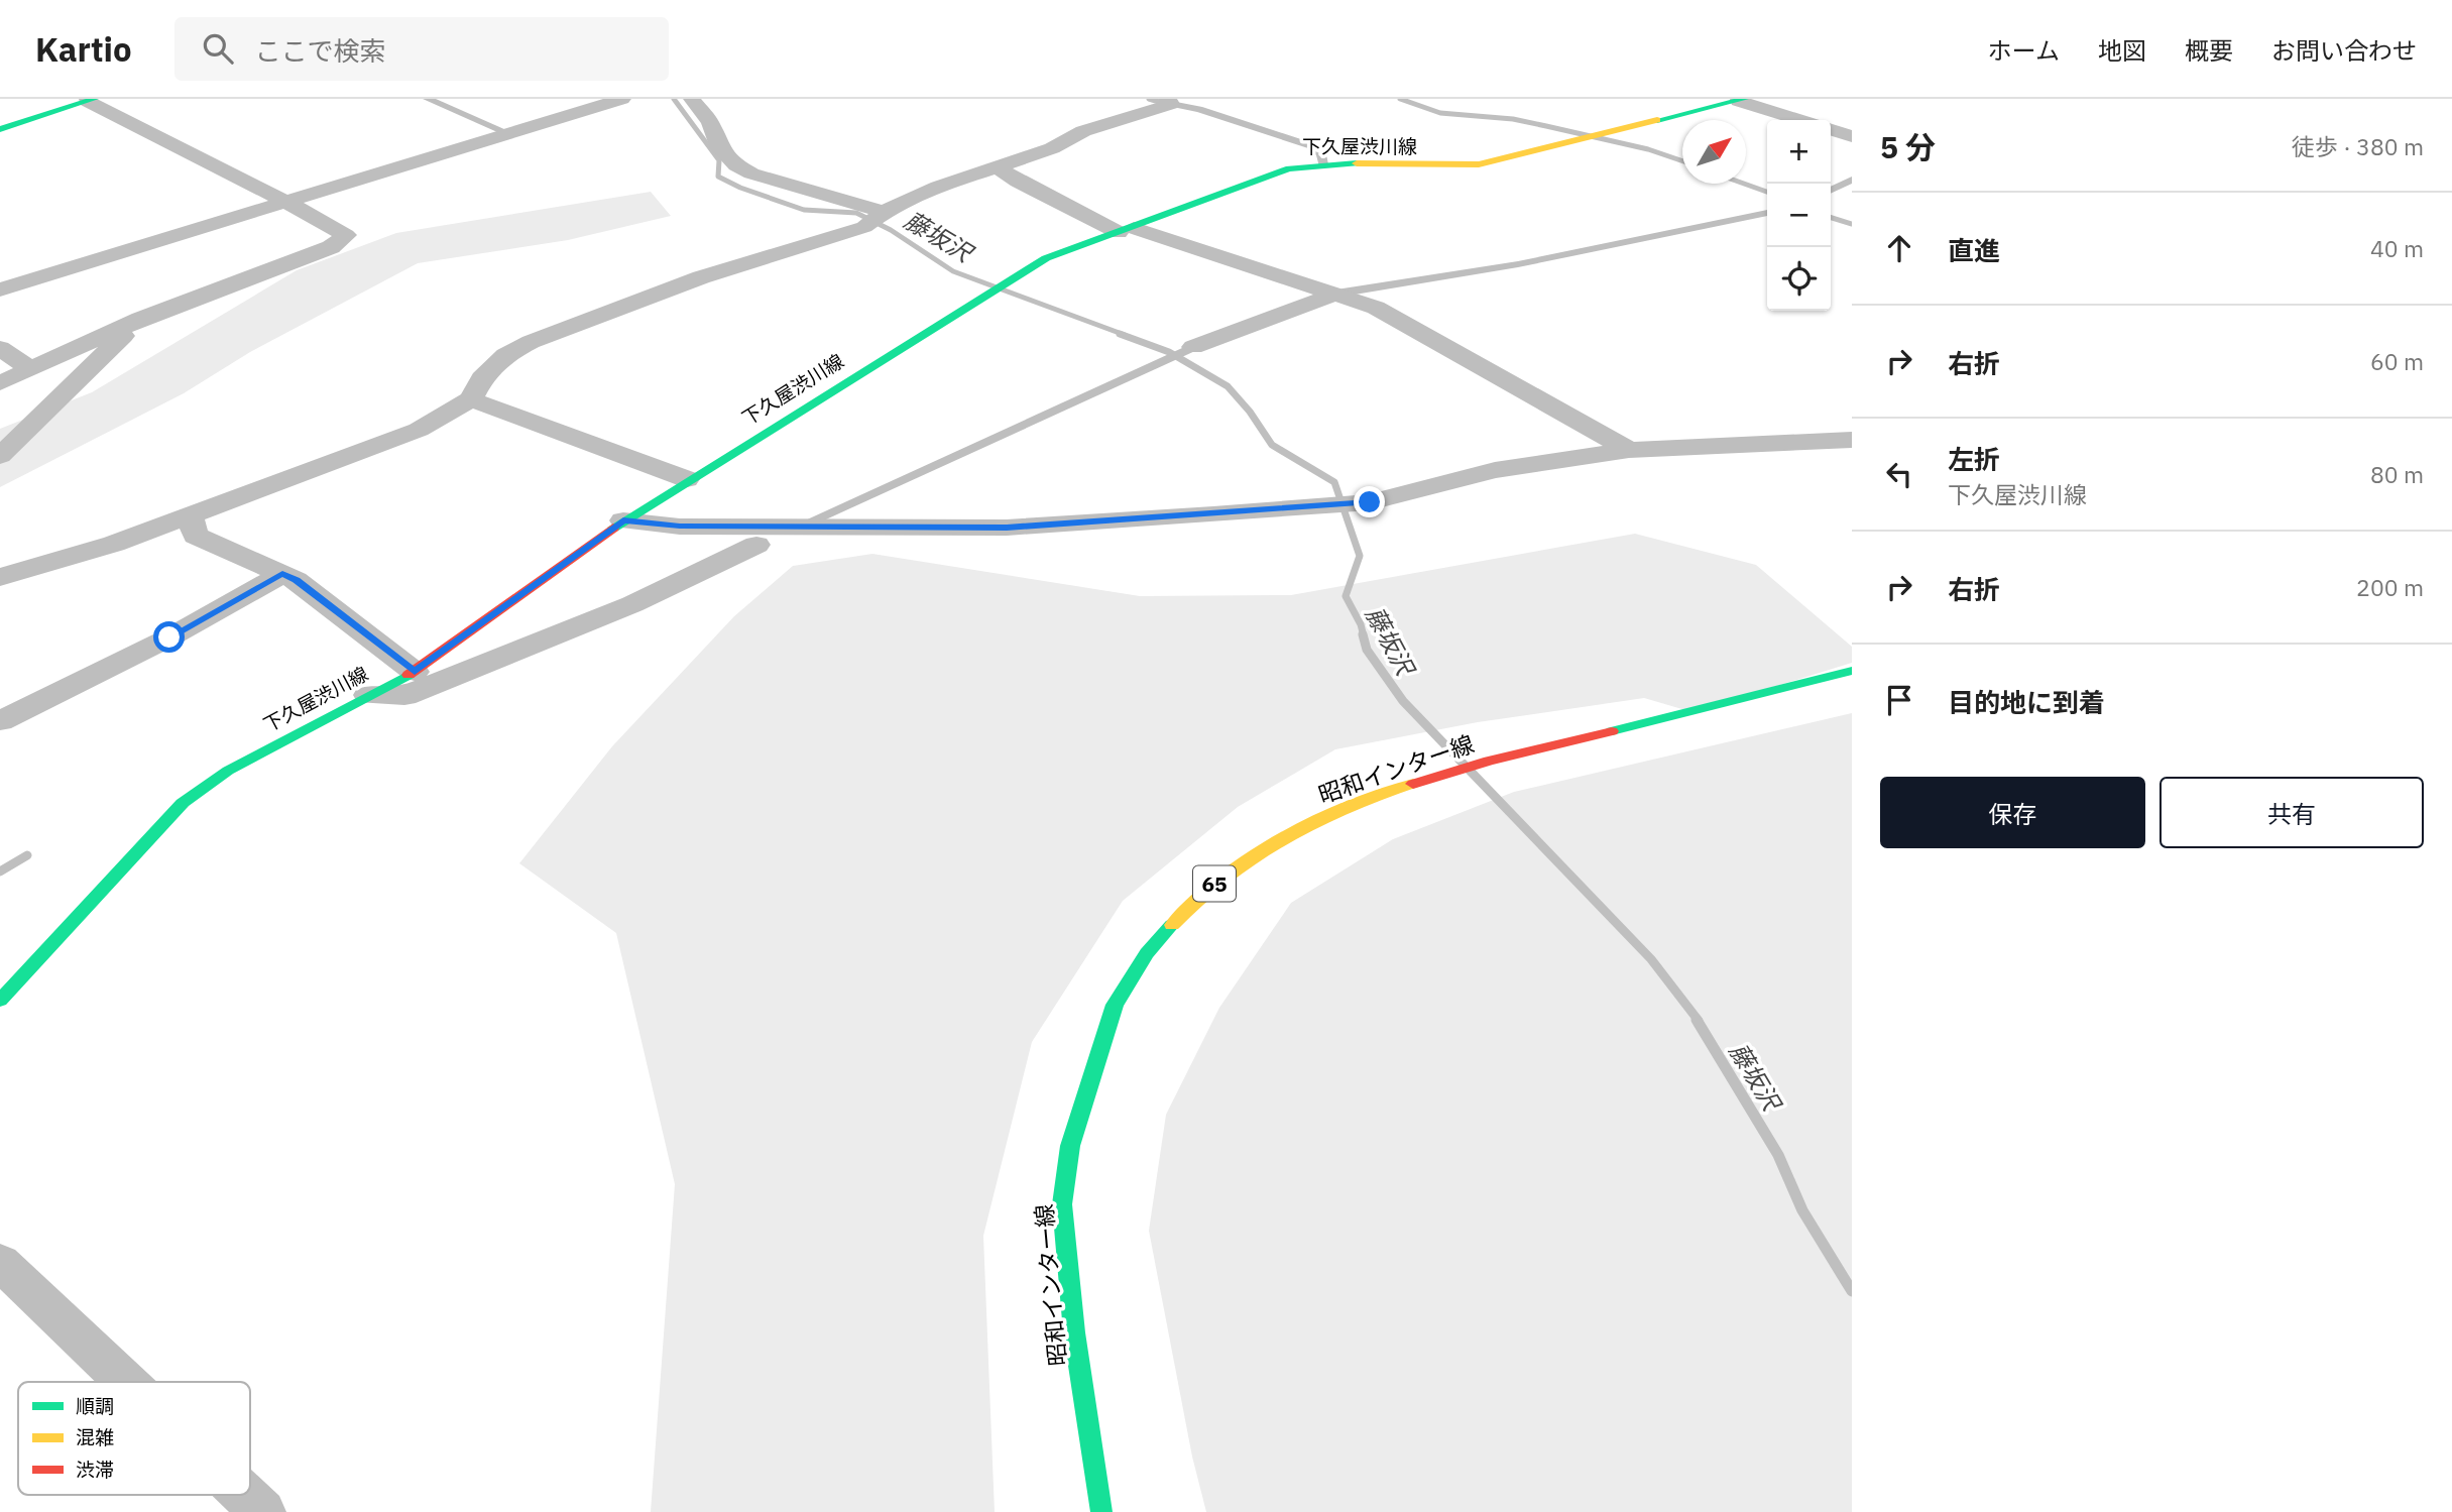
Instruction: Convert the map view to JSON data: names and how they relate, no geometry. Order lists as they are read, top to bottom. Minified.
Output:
{"streets":{"main road":["下久屋渋川線","昭和インター線","65"]},"water":["藤坂沢"],"legend":["順調","混雑","渋滞"],"north":"top right","page":{"header":"Kartio","search":"ここで検索","nav":["ホーム","地図","概要","お問い合わせ"],"heading":["5 分","徒歩 · 380 m"],"map_buttons":["+","−"],"list":[["直進","40 m"],["右折","60 m"],["左折","下久屋渋川線","80 m"],["右折","200 m"],"目的地に到着"],"buttons":["保存","共有"]}}
